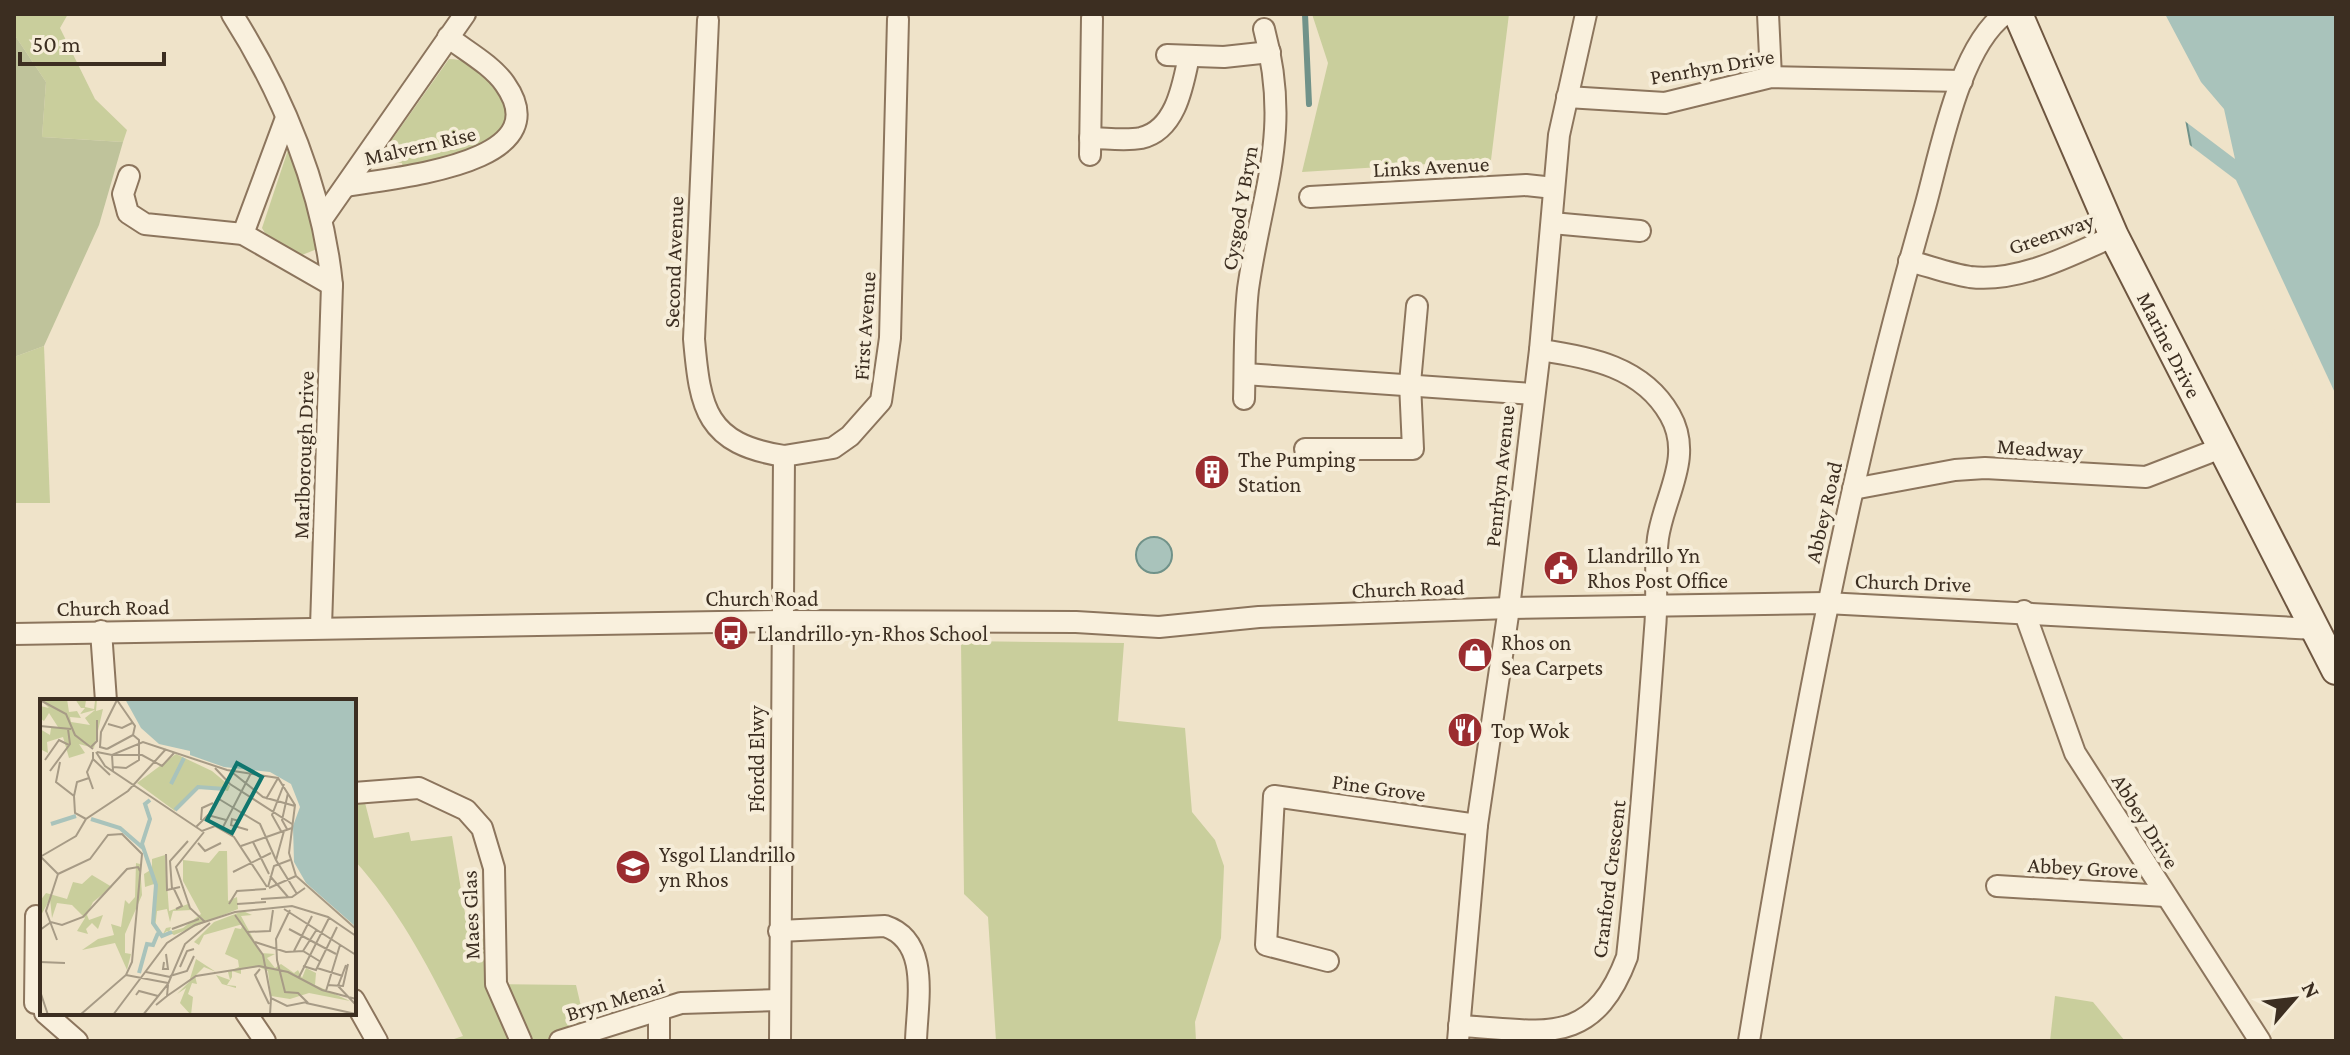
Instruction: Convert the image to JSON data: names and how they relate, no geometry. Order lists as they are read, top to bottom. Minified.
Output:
{"streets":{"street":["Penrhyn Drive","Malvern Rise","Links Avenue","Cysgod Y Bryn","Greenway","Second Avenue","First Avenue","Marine Drive","Meadway","Marlborough Drive","Penrhyn Avenue","Abbey Road","Church Drive","Church Road","Ffordd Elwy","Pine Grove","Abbey Drive","Abbey Grove","Cranford Crescent","Maes Glas","Bryn Menai"]},"crossings":[["Penrhyn Drive","Penrhyn Avenue"],["Penrhyn Drive","Abbey Road"],["Malvern Rise","Marlborough Drive"],["Links Avenue","Penrhyn Avenue"],["Greenway","Marine Drive"],["Greenway","Abbey Road"],["Second Avenue","First Avenue"],["Marine Drive","Meadway"],["Marine Drive","Church Drive"],["Meadway","Abbey Road"],["Marlborough Drive","Church Road"],["Penrhyn Avenue","Church Drive"],["Penrhyn Avenue","Church Road"],["Penrhyn Avenue","Pine Grove"],["Penrhyn Avenue","Cranford Crescent"],["Abbey Road","Church Drive"],["Church Drive","Church Road"],["Church Drive","Abbey Drive"],["Church Drive","Cranford Crescent"],["Church Road","Ffordd Elwy"],["Ffordd Elwy","Bryn Menai"],["Abbey Drive","Abbey Grove"]],"places":{"building":["The Pumping Station"],"public building":["Llandrillo Yn Rhos Post Office"],"bus stop":["Llandrillo-yn-Rhos School"],"shop":["Rhos on Sea Carpets"],"restaurant":["Top Wok"],"school or university":["Ysgol Llandrillo yn Rhos"]},"scale_bar":"50 m","north":"top right"}
